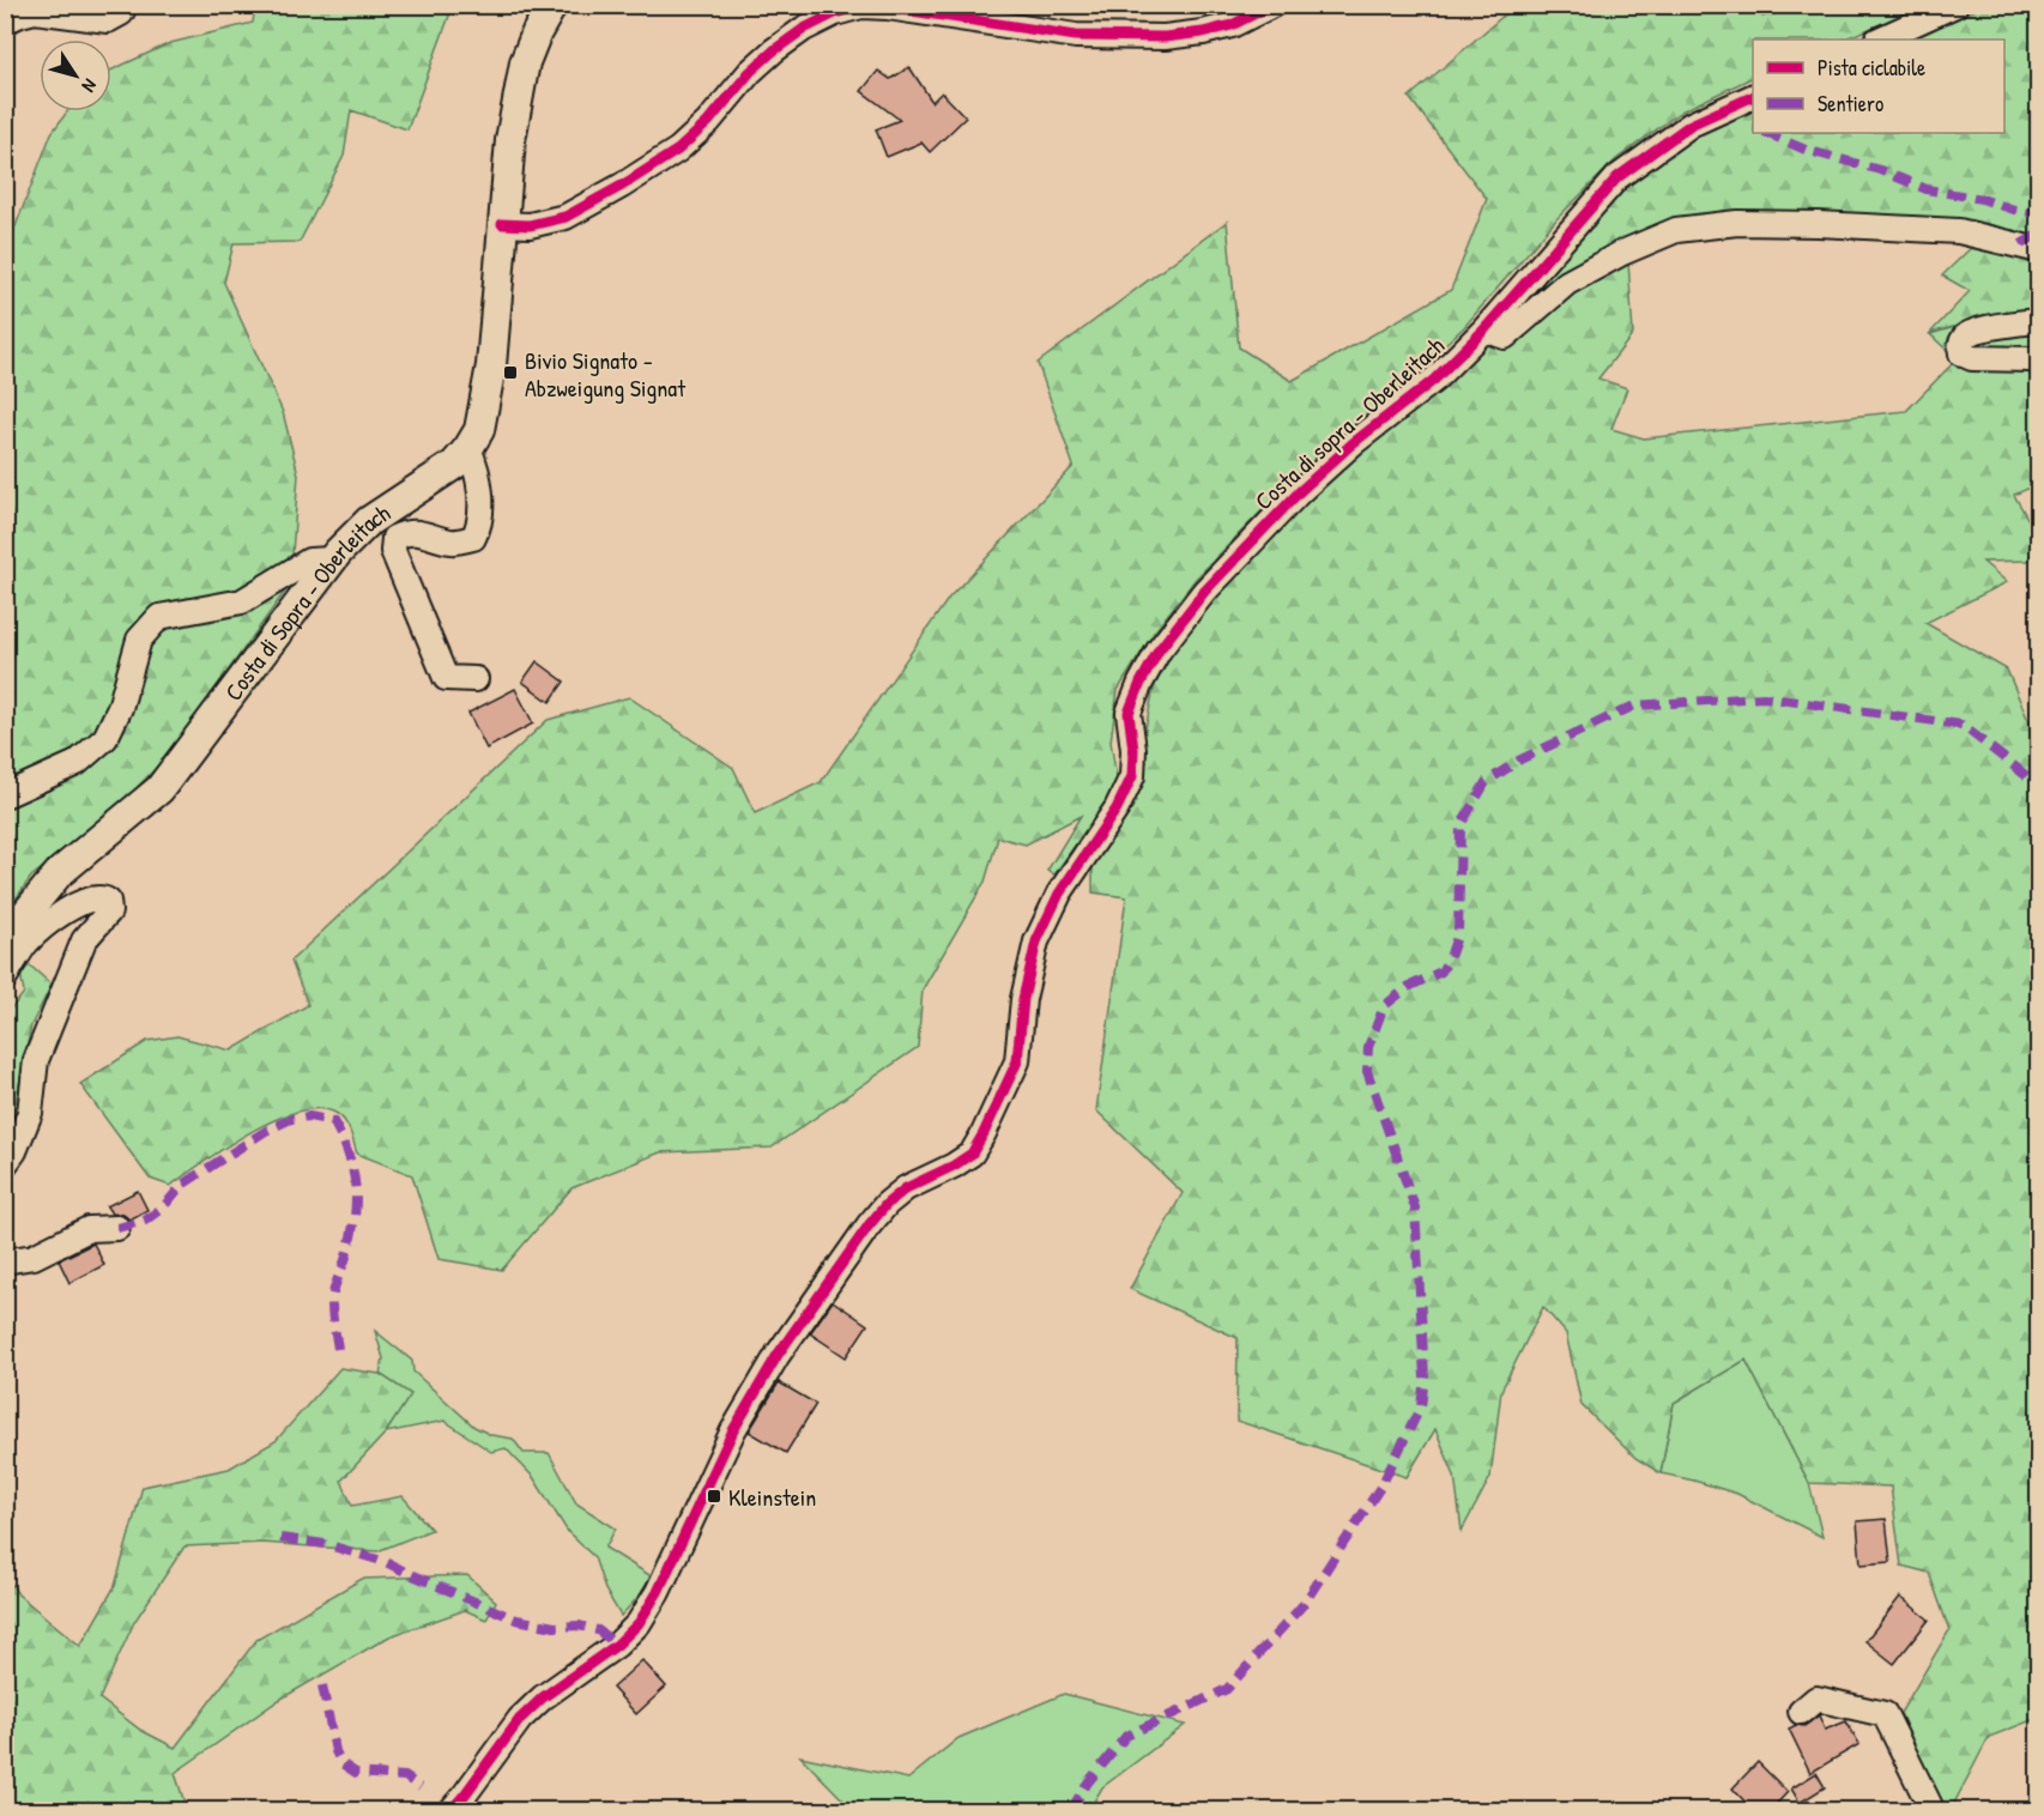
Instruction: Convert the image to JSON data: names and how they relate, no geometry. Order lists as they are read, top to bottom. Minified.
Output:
{"streets":{"main road":["Costa di Sopra - Oberleitach"],"street":["Costa di sopra - Oberleitach"]},"places":{"transit":["Bivio Signato - Abzweigung Signat","Kleinstein"]},"legend":["Pista ciclabile","Sentiero"],"north":"bottom right"}
